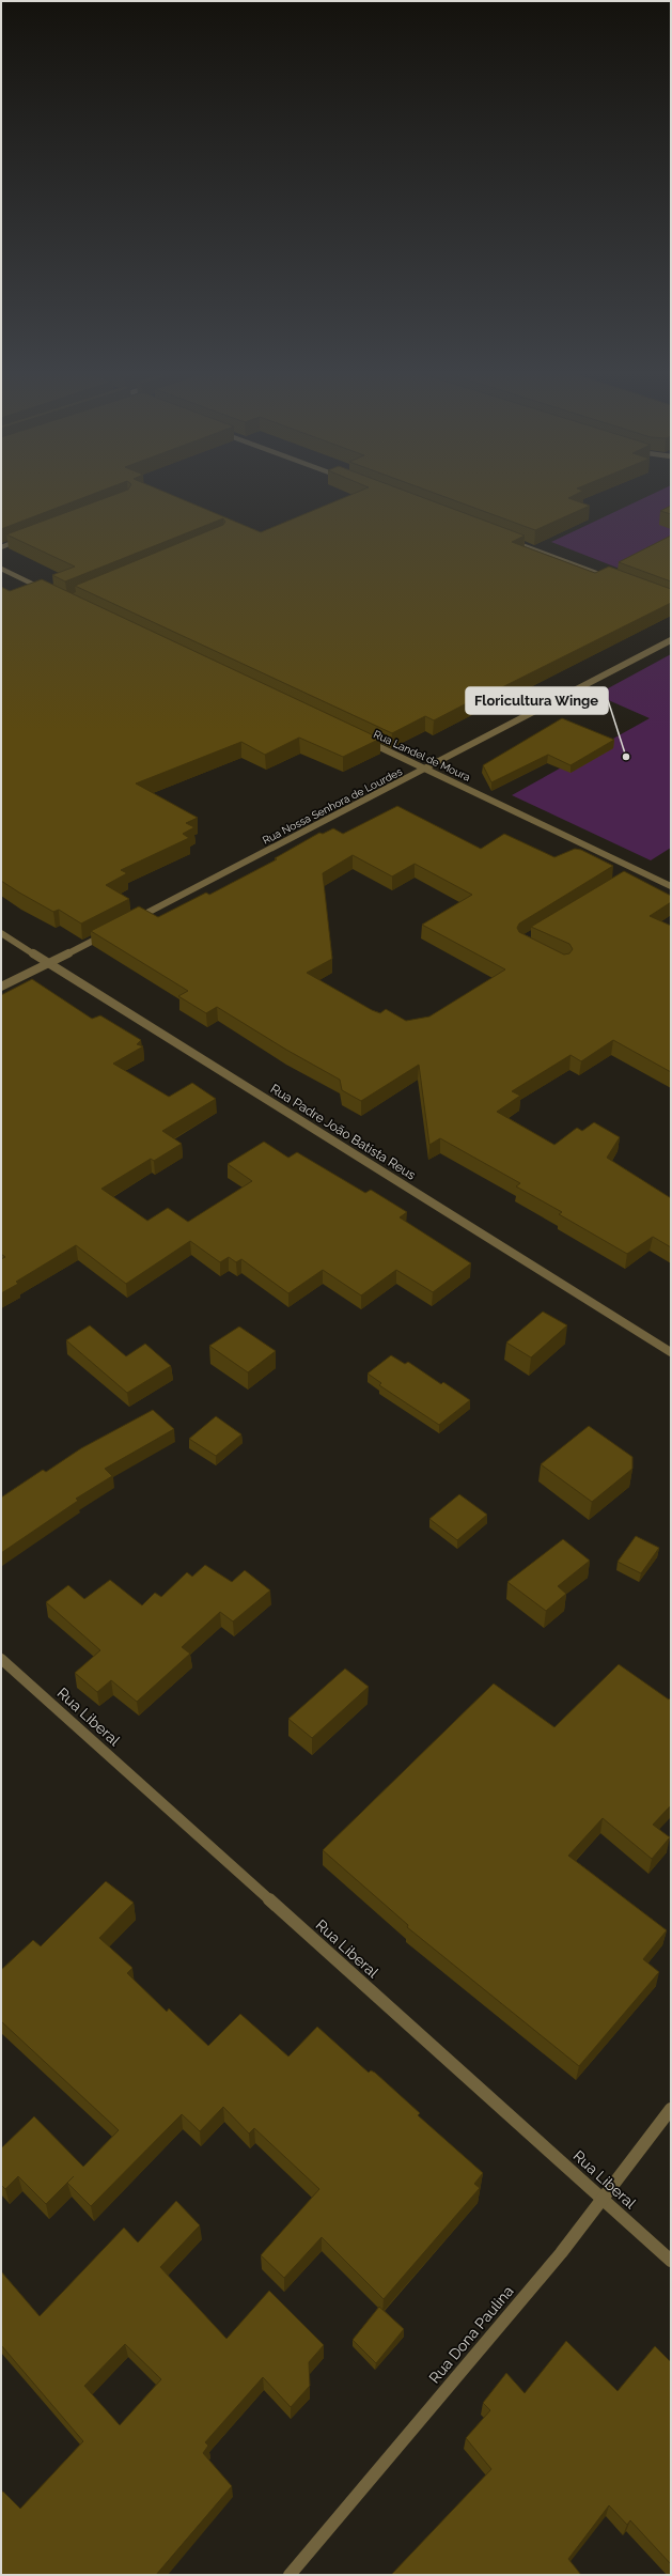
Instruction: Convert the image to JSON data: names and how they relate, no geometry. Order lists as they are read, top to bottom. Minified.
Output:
{"streets":{"street":["Rua Landel de Moura","Rua Nossa Senhora de Lourdes","Rua Padre João Batista Reus","Rua Liberal","Rua Dona Paulina"]},"crossings":[["Rua Landel de Moura","Rua Nossa Senhora de Lourdes"],["Rua Liberal","Rua Dona Paulina"]],"places":["Floricultura Winge"]}
